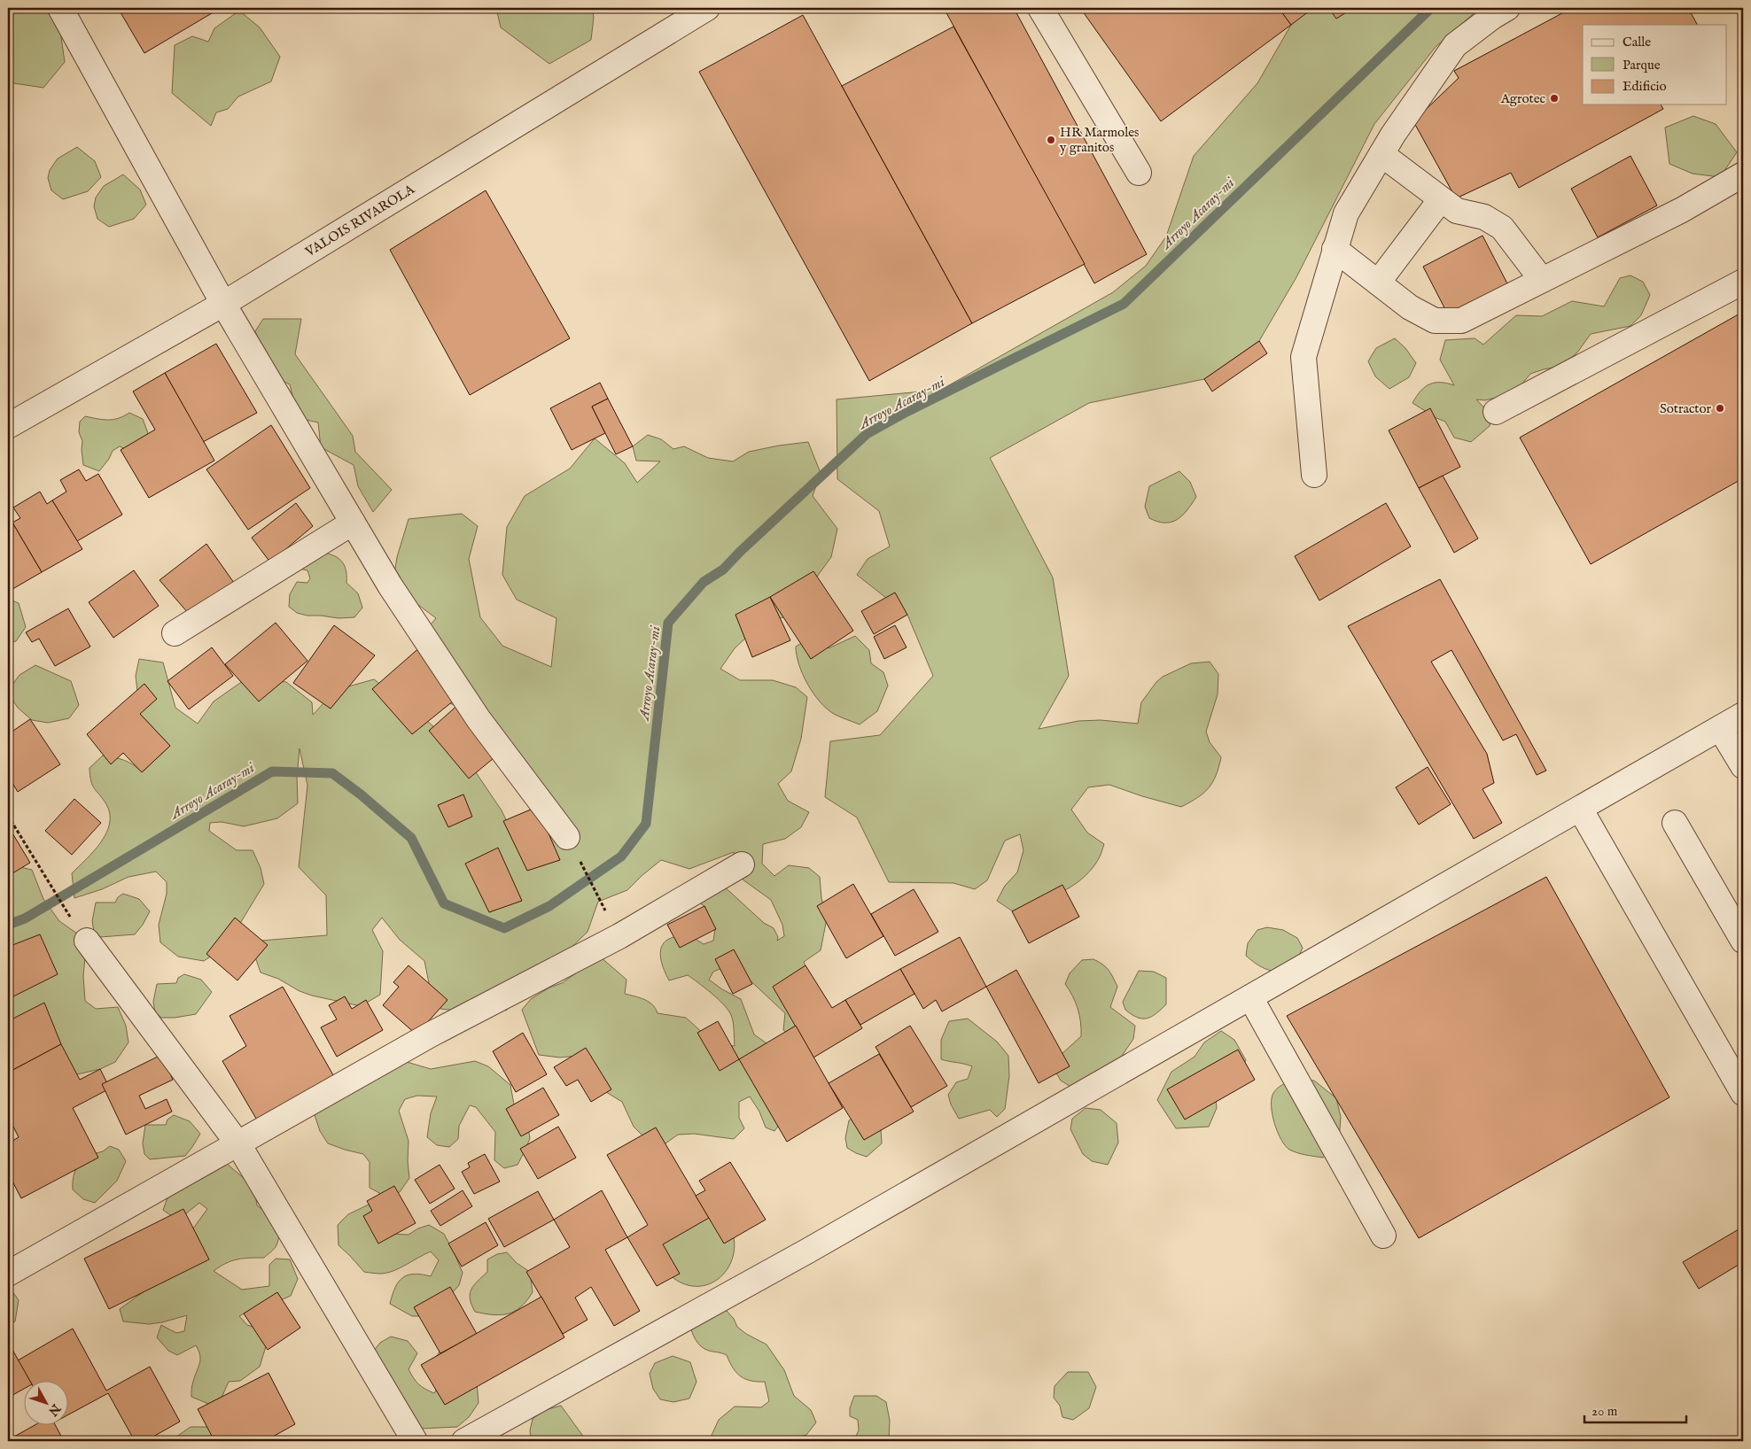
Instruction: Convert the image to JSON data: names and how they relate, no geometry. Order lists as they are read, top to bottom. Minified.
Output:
{"streets":{"street":["VALOIS RIVAROLA"]},"water":["Arroyo Acaray-mi"],"places":["Agrotec","HR Marmoles y granitos","Sotractor"],"legend":["Calle","Parque","Edificio"],"scale_bar":"20 m","north":"bottom right"}
